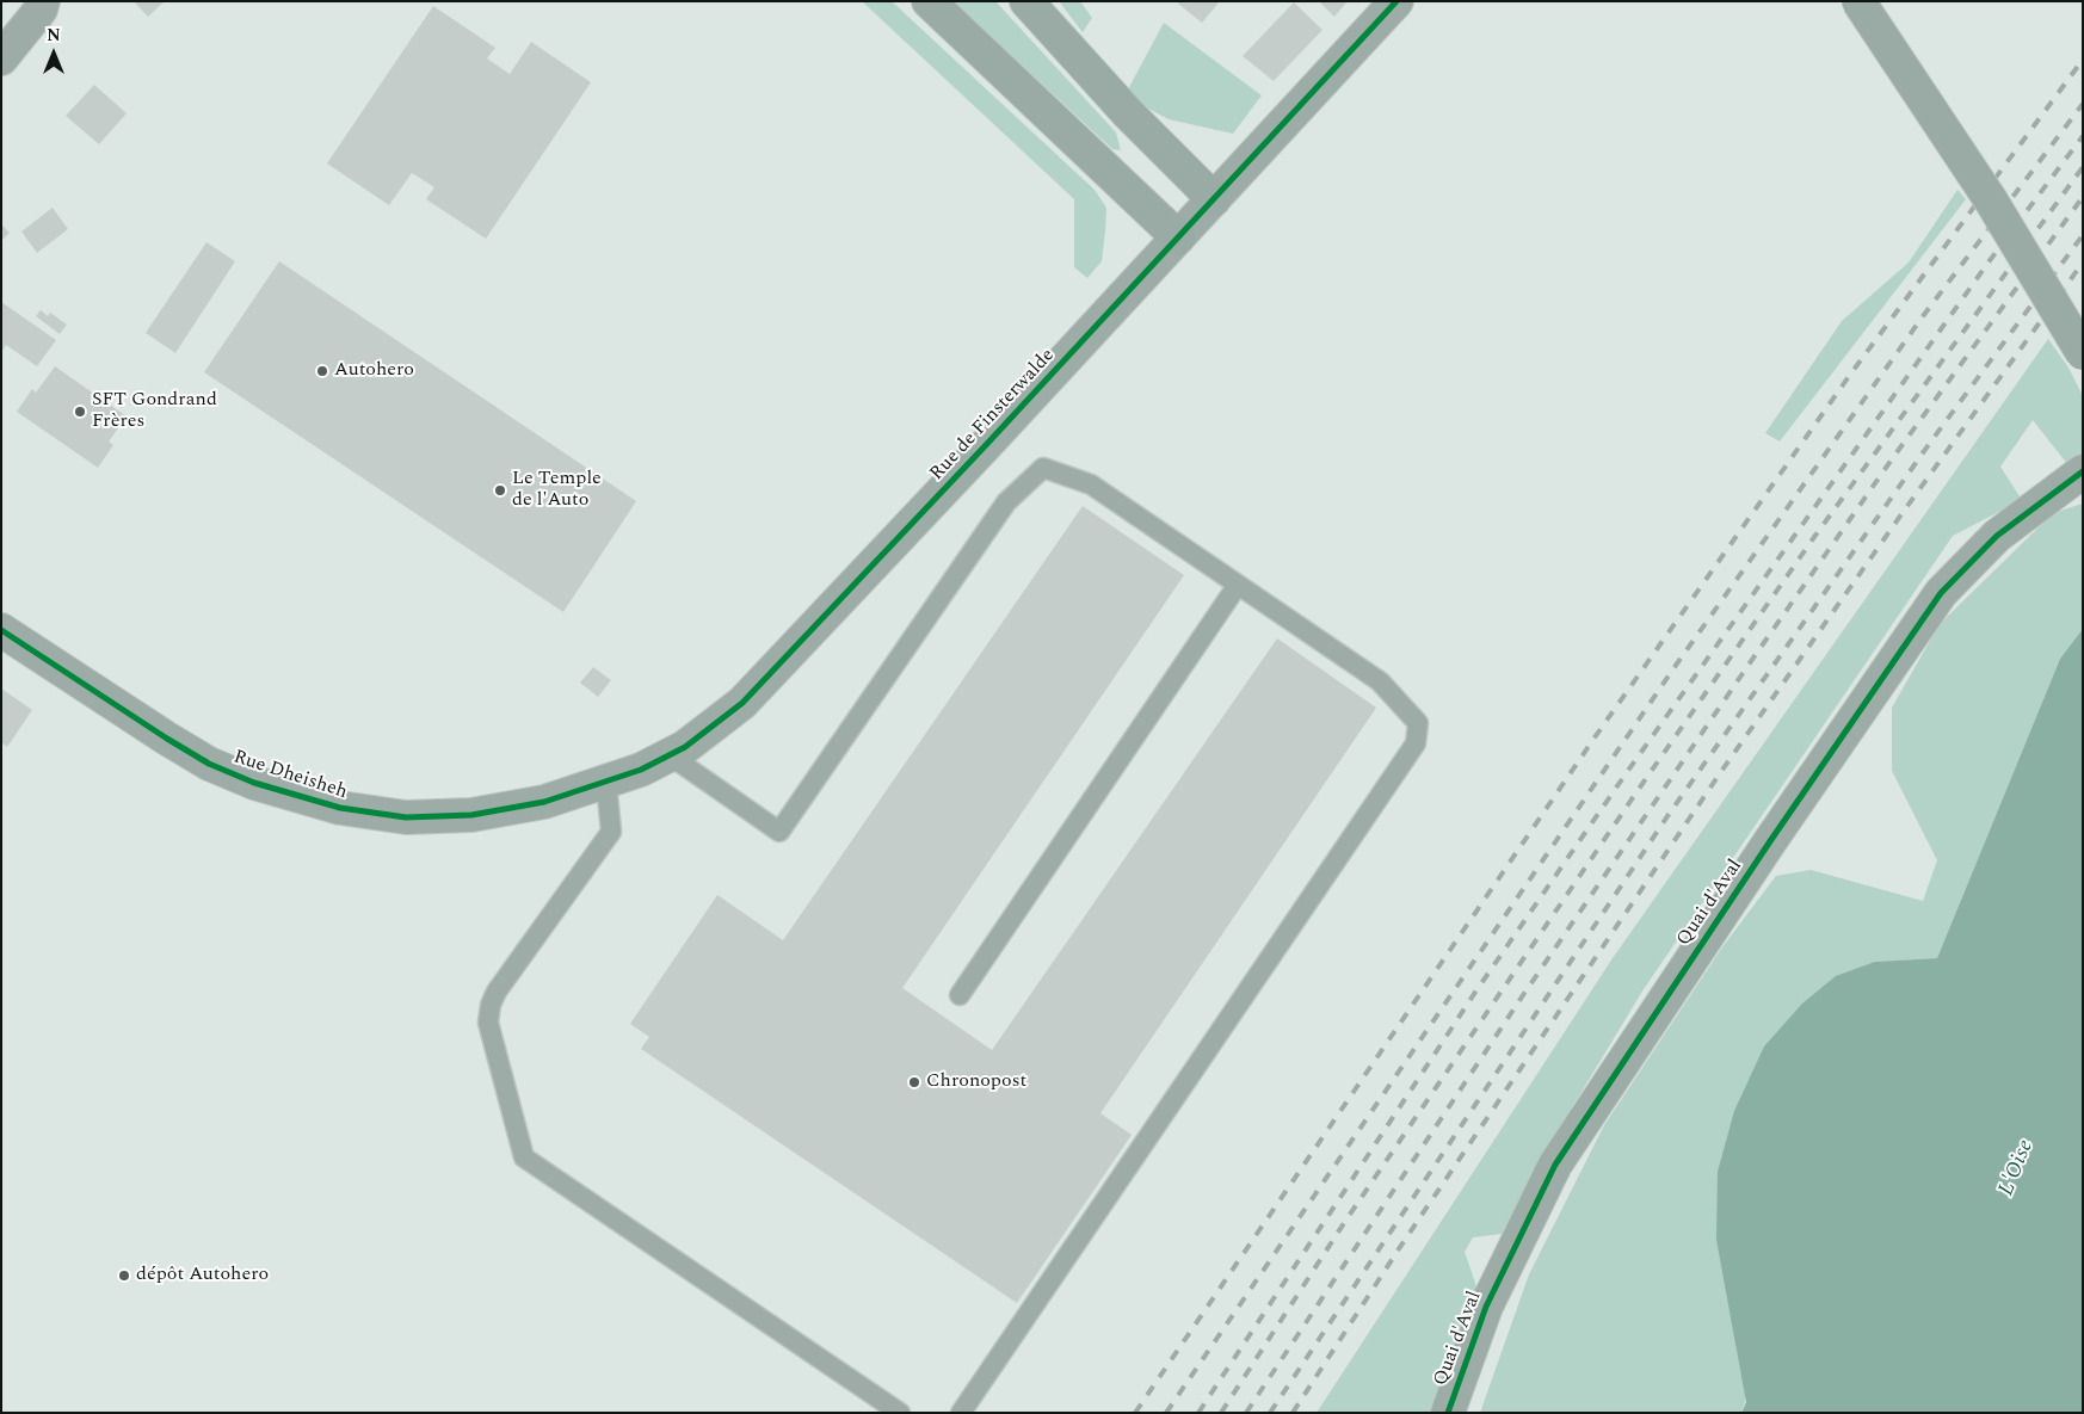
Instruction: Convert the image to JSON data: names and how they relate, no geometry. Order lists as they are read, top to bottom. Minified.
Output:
{"streets":{"street":["Rue de Finsterwalde","Rue Dheisheh","Quai d'Aval"]},"crossings":[["Rue de Finsterwalde","Rue Dheisheh"]],"water":["L'Oise"],"places":["Autohero","SFT Gondrand Frères","Le Temple de l'Auto","Chronopost","dépôt Autohero"],"north":"top"}
